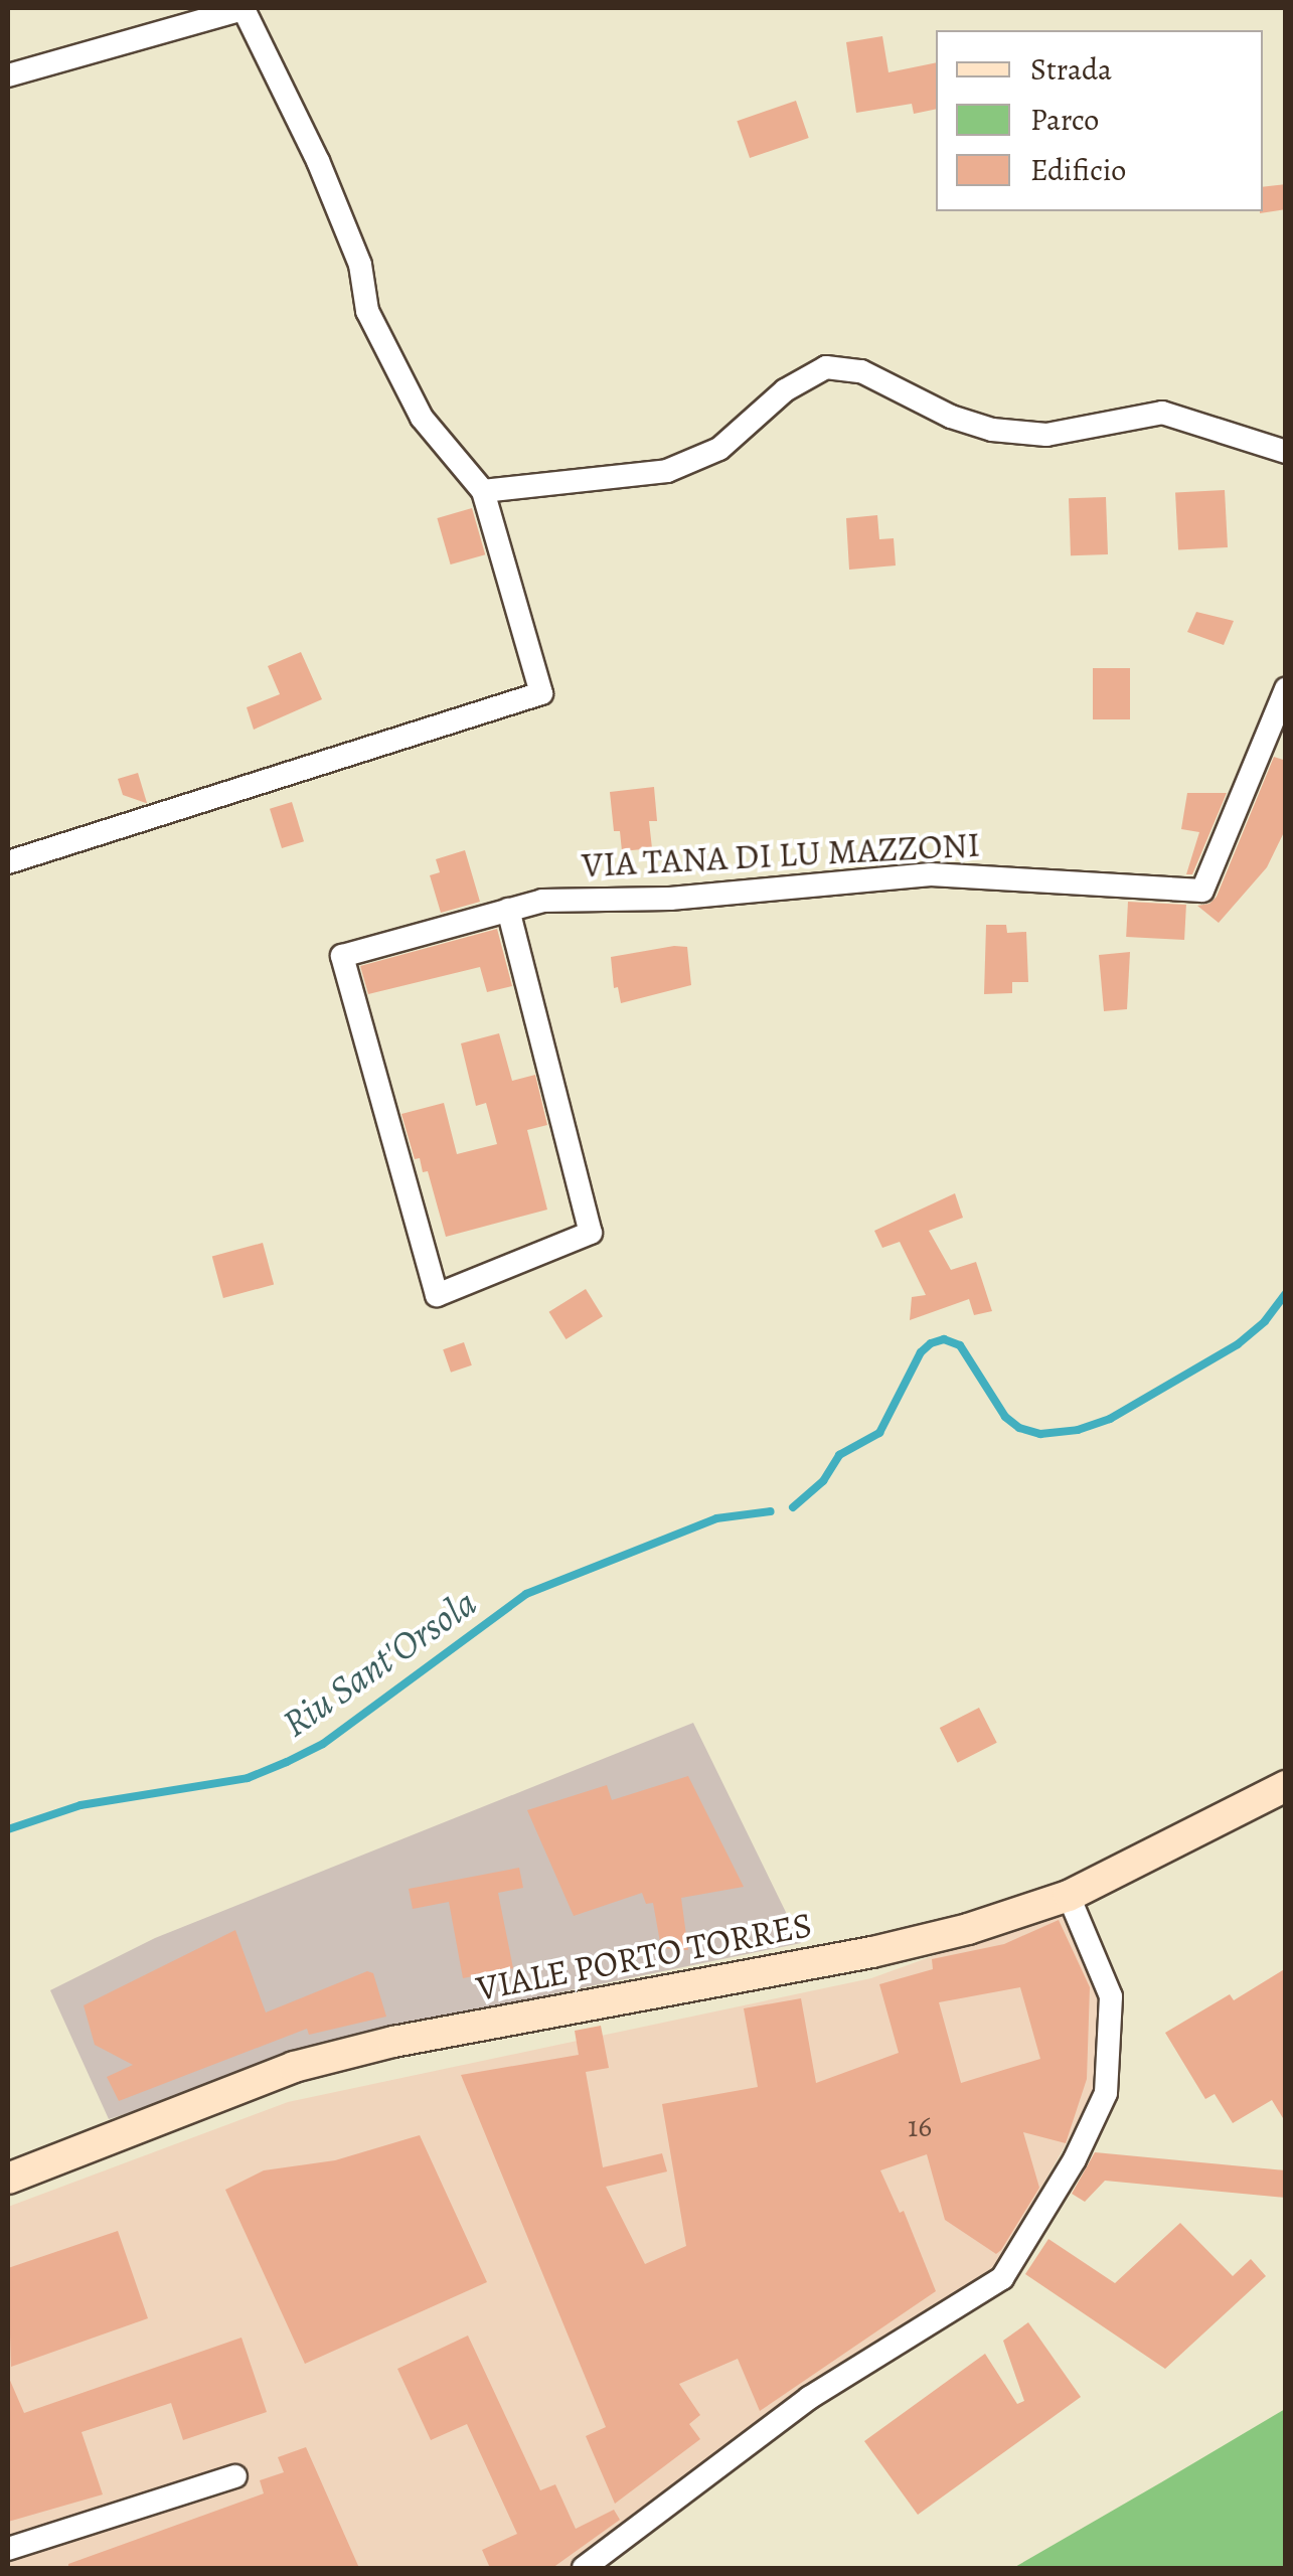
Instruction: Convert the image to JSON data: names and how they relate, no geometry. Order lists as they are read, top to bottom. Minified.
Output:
{"streets":{"main road":["VIALE PORTO TORRES"],"street":["VIA TANA DI LU MAZZONI"]},"water":["Riu Sant'Orsola"],"house_numbers":["16"],"legend":["Strada","Parco","Edificio"]}
